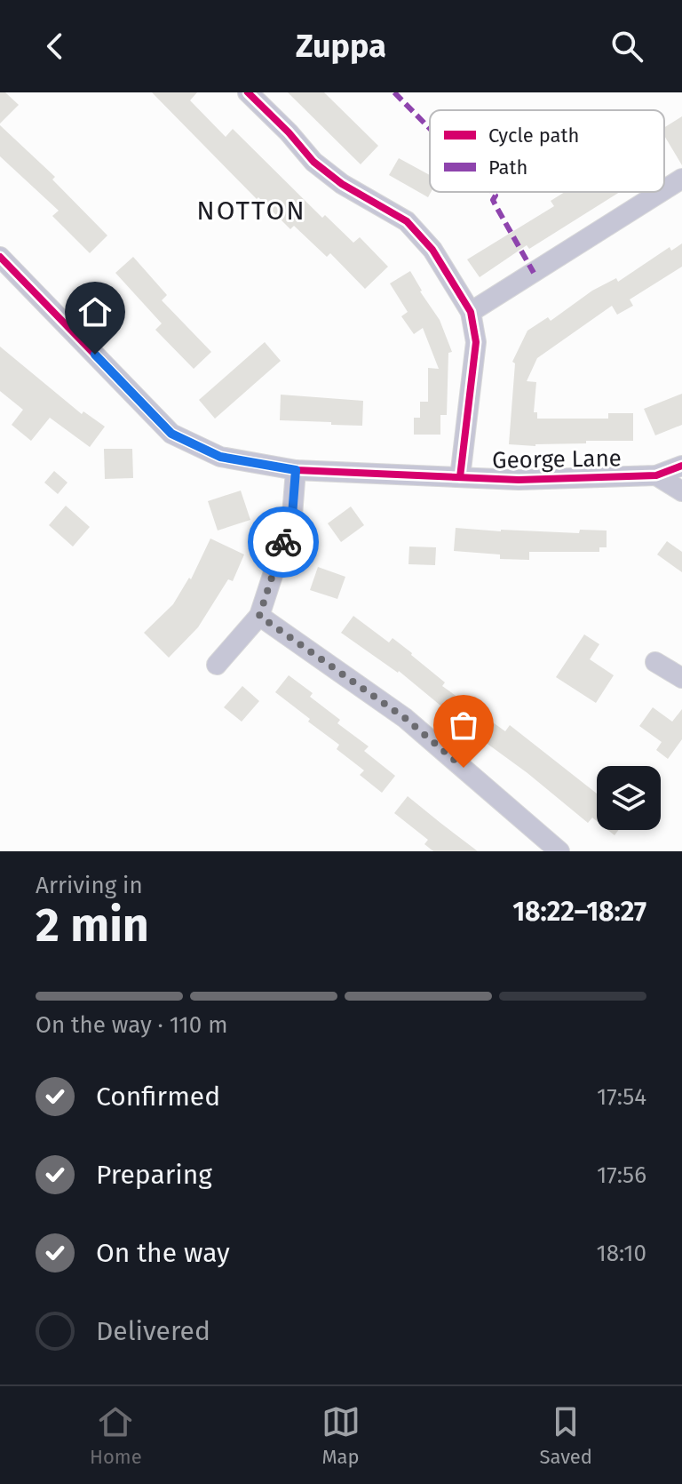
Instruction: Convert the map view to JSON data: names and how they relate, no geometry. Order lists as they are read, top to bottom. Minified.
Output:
{"streets":{"street":["George Lane"]},"districts":["NOTTON"],"legend":["Cycle path","Path"],"page":{"header":"Zuppa","heading":["2 min","Arriving in","18:22–18:27"],"bar":"On the way · 110 m","list":[["Confirmed","17:54"],["Preparing","17:56"],["On the way","18:10"],"Delivered"],"tabs":["Home","Map","Saved"]}}
